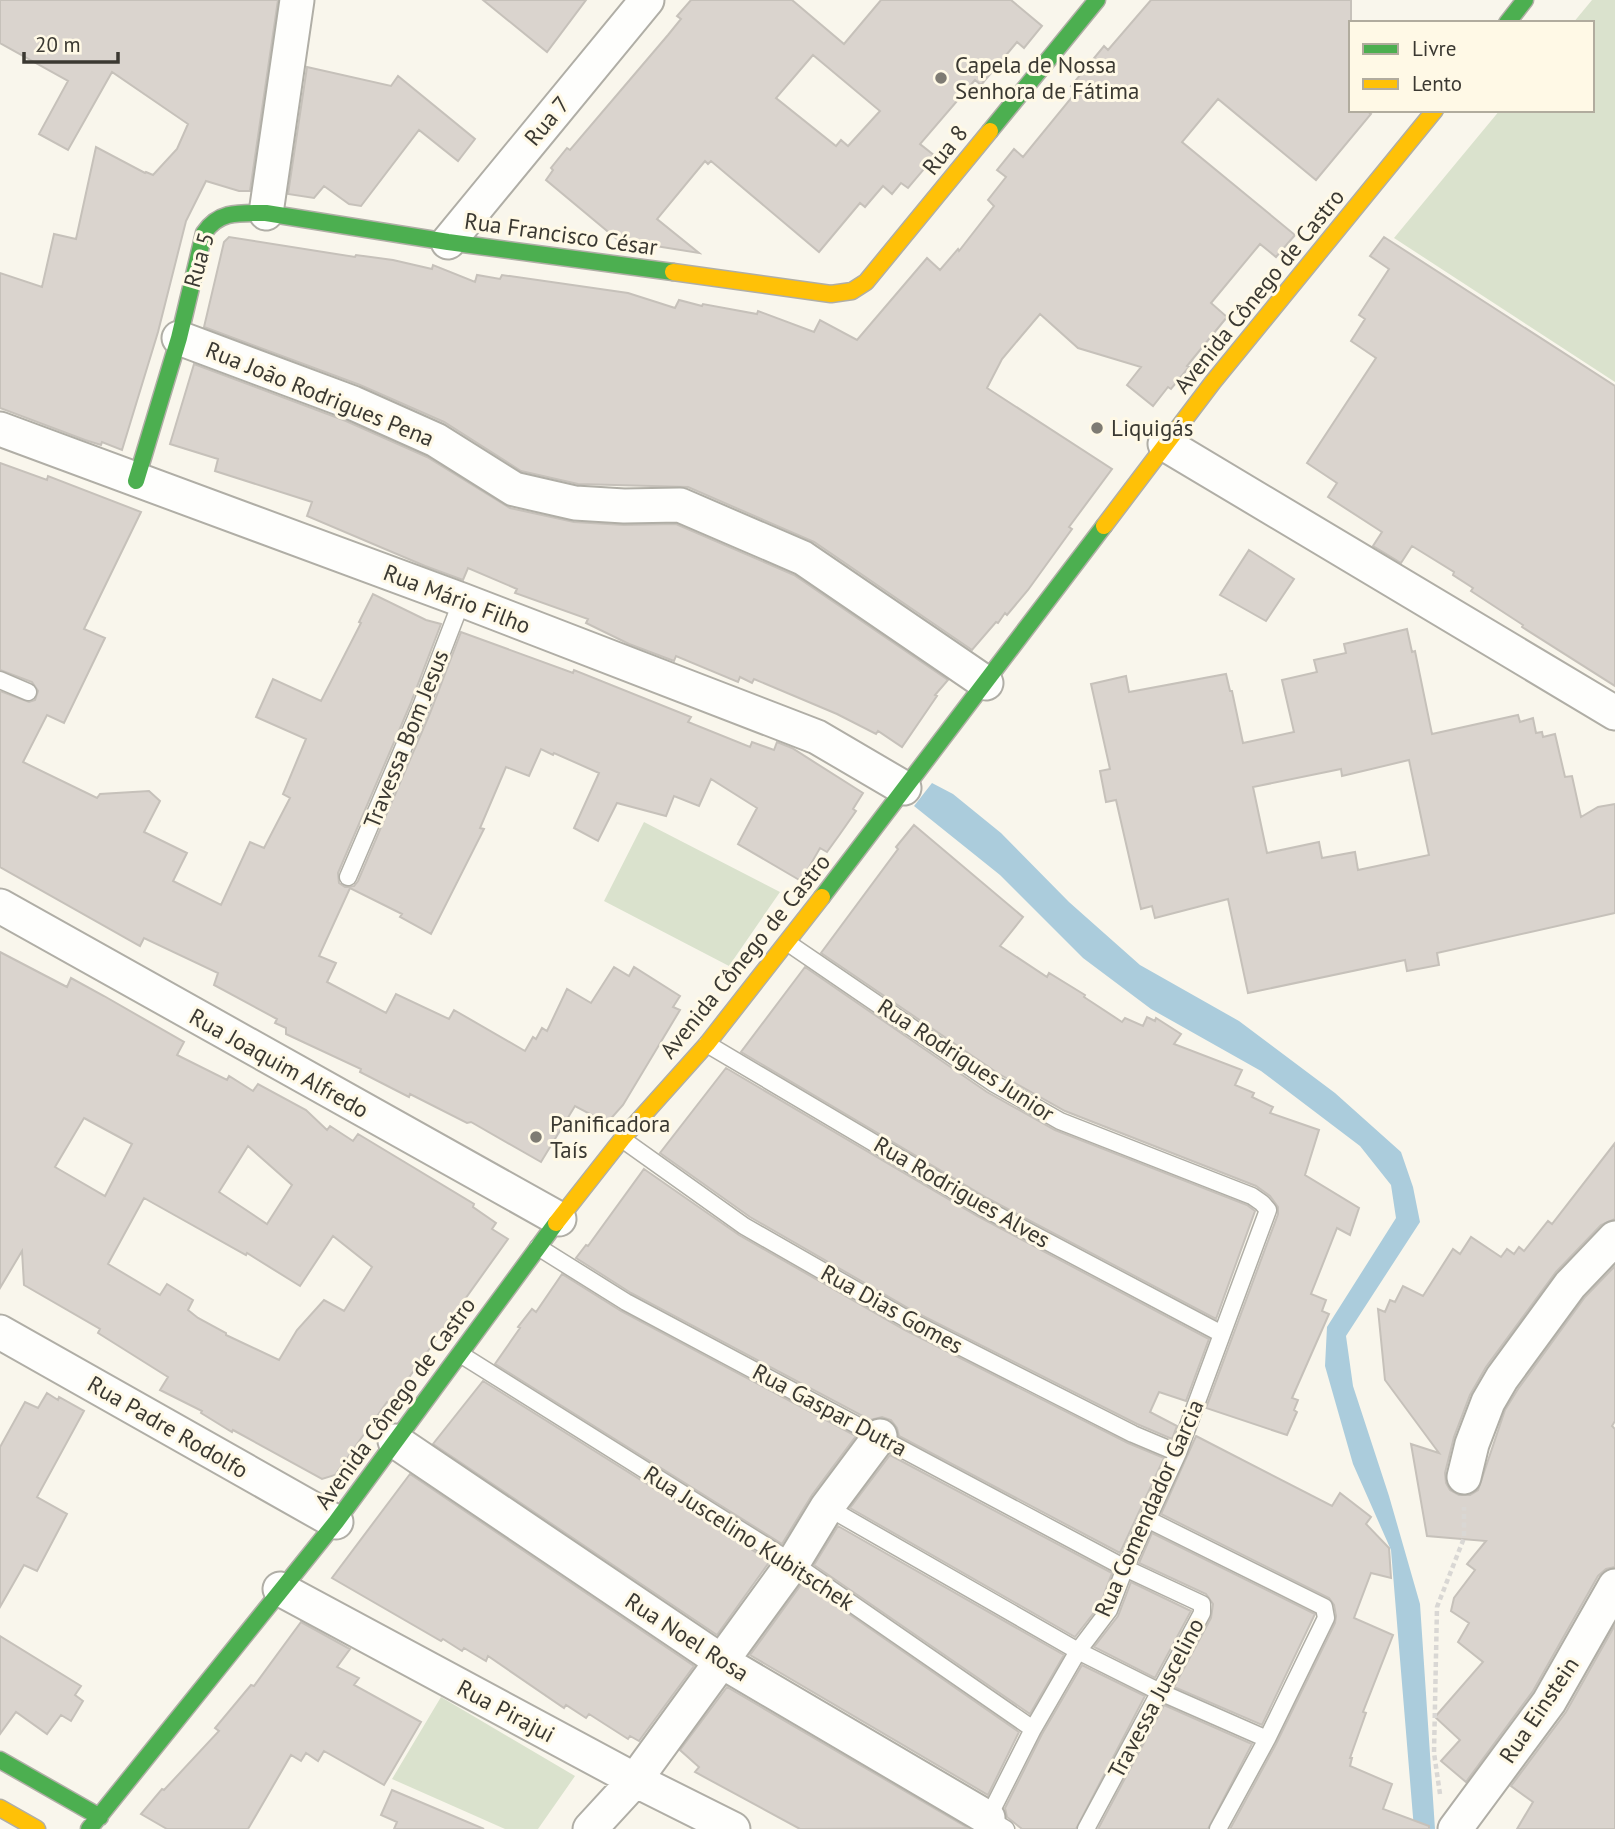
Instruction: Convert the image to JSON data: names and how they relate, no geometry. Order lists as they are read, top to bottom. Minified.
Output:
{"streets":{"main road":["Rua 8","Rua Francisco César","Rua 5","Avenida Cônego de Castro"],"street":["Rua 7","Rua João Rodrigues Pena","Rua Mário Filho","Rua Joaquim Alfredo","Rua Padre Rodolfo","Rua Noel Rosa","Rua Einstein","Rua Pirajui"],"lane":["Travessa Bom Jesus","Rua Rodrigues Junior","Rua Rodrigues Alves","Rua Dias Gomes","Rua Gaspar Dutra","Rua Comendador Garcia","Rua Juscelino Kubitschek","Travessa Juscelino"]},"crossings":[["Rua 7","Rua Francisco César"],["Rua 8","Rua Francisco César"],["Rua Francisco César","Rua 5"],["Rua 5","Rua João Rodrigues Pena"],["Rua 5","Rua Mário Filho"],["Avenida Cônego de Castro","Rua João Rodrigues Pena"],["Avenida Cônego de Castro","Rua Mário Filho"],["Avenida Cônego de Castro","Rua Rodrigues Junior"],["Avenida Cônego de Castro","Rua Joaquim Alfredo"],["Avenida Cônego de Castro","Rua Rodrigues Alves"],["Avenida Cônego de Castro","Rua Dias Gomes"],["Avenida Cônego de Castro","Rua Gaspar Dutra"],["Avenida Cônego de Castro","Rua Padre Rodolfo"],["Avenida Cônego de Castro","Rua Juscelino Kubitschek"],["Avenida Cônego de Castro","Rua Noel Rosa"],["Avenida Cônego de Castro","Rua Pirajui"],["Rua Mário Filho","Travessa Bom Jesus"],["Rua Rodrigues Junior","Rua Comendador Garcia"],["Rua Rodrigues Alves","Rua Comendador Garcia"],["Rua Dias Gomes","Rua Comendador Garcia"],["Rua Gaspar Dutra","Rua Comendador Garcia"],["Rua Gaspar Dutra","Travessa Juscelino"],["Rua Comendador Garcia","Rua Juscelino Kubitschek"],["Rua Comendador Garcia","Rua Noel Rosa"],["Rua Comendador Garcia","Travessa Juscelino"]],"places":["Capela de Nossa Senhora de Fátima","Liquigás","Panificadora Taís"],"legend":["Livre","Lento"],"scale_bar":"20 m"}
